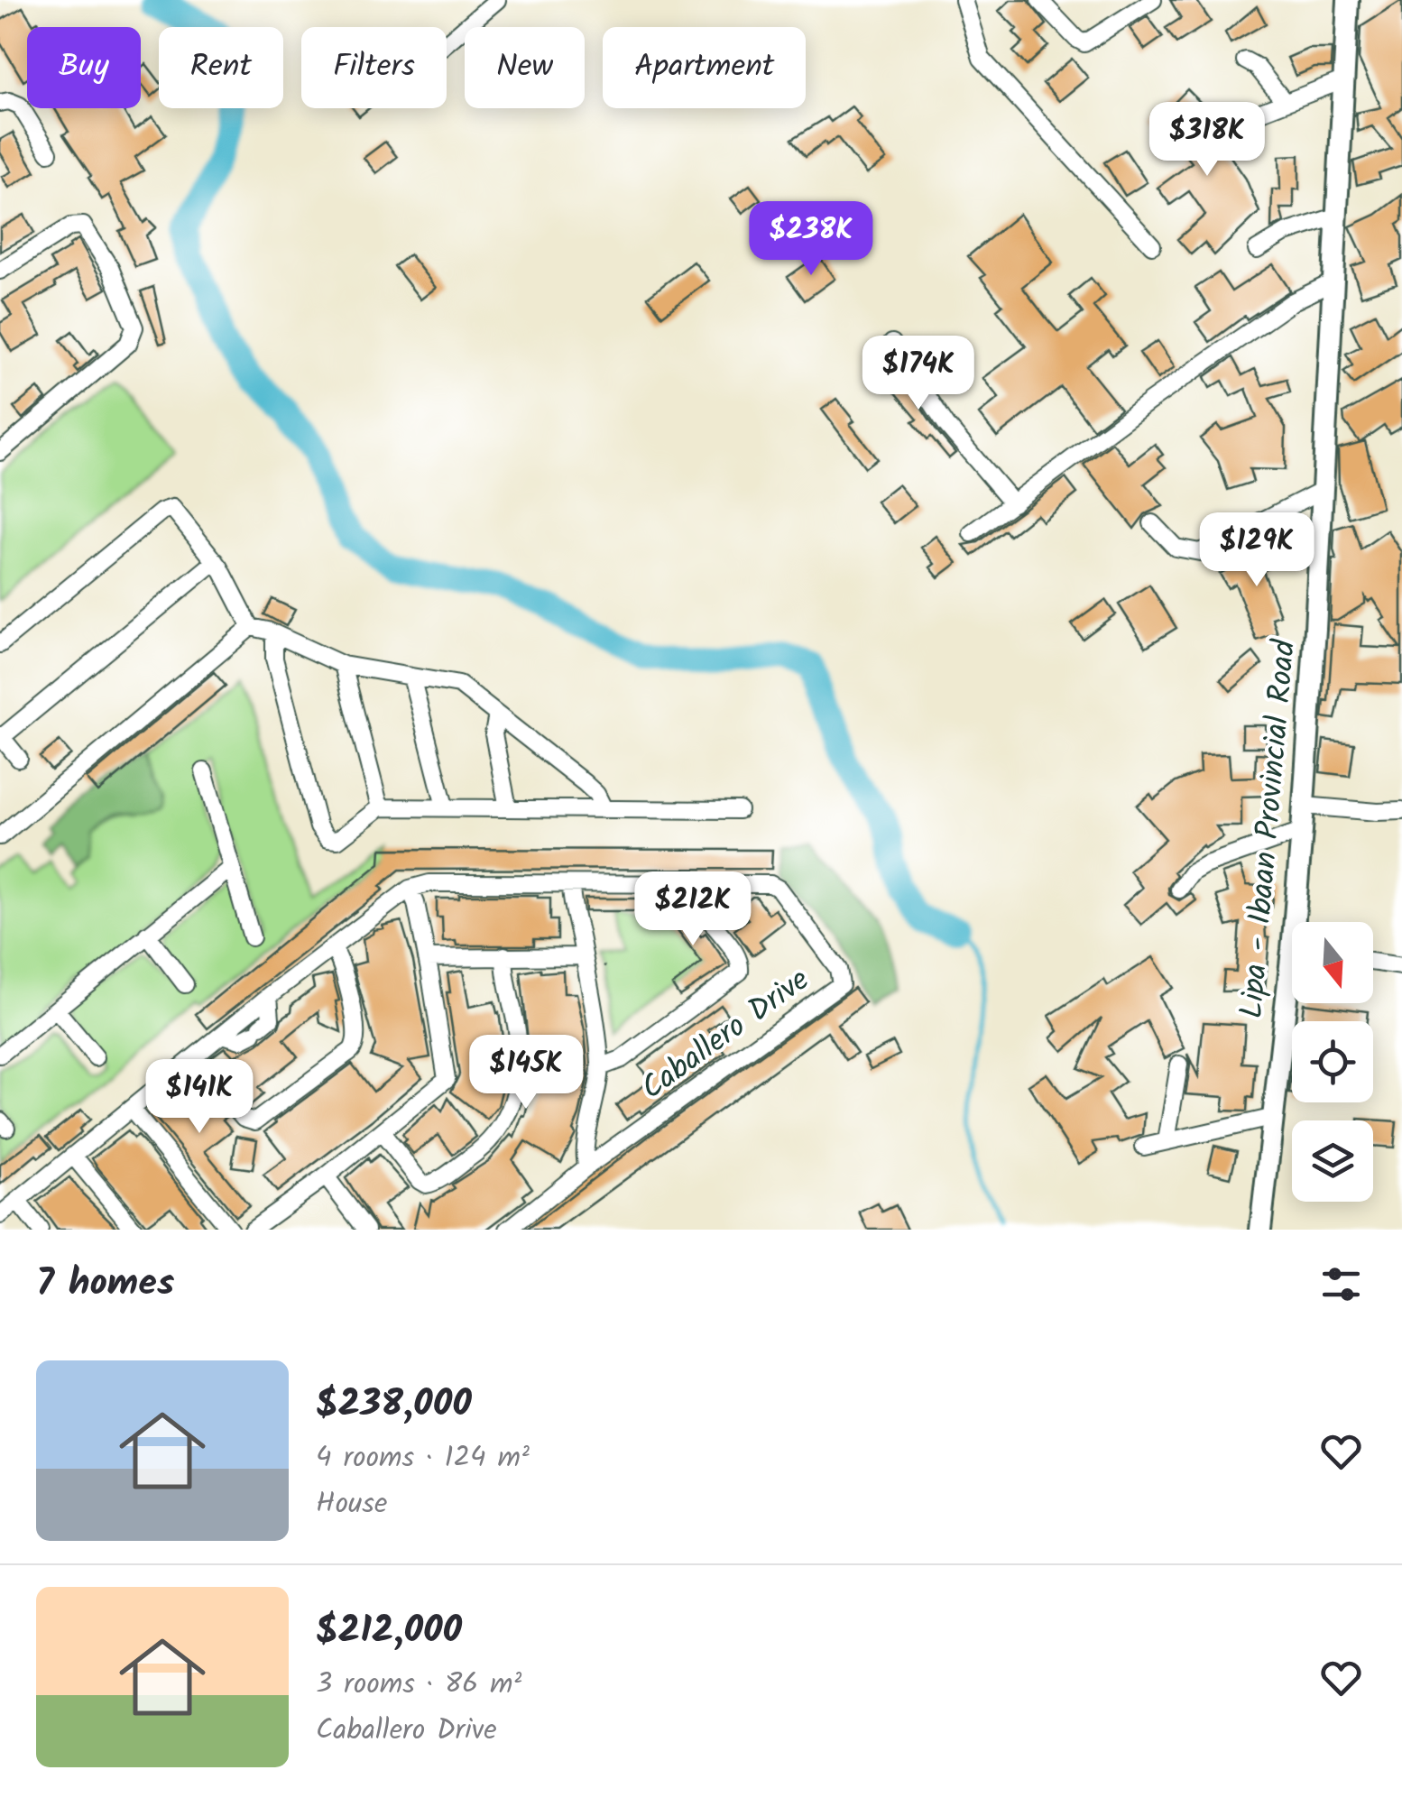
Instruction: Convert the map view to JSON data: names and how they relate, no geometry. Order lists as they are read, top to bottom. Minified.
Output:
{"streets":{"main road":["Lipa - Ibaan Provincial Road"],"street":["Caballero Drive"]},"north":"bottom","page":{"chip":["Buy","Rent","Filters","New","Apartment"],"price":["$318K","$238K","$174K","$129K","$212K","$145K","$141K"],"heading":"7 homes","list":[{"name":"$238,000","note":"4 rooms · 124 m² · House"},{"name":"$212,000","note":"3 rooms · 86 m² · Caballero Drive"}]}}
